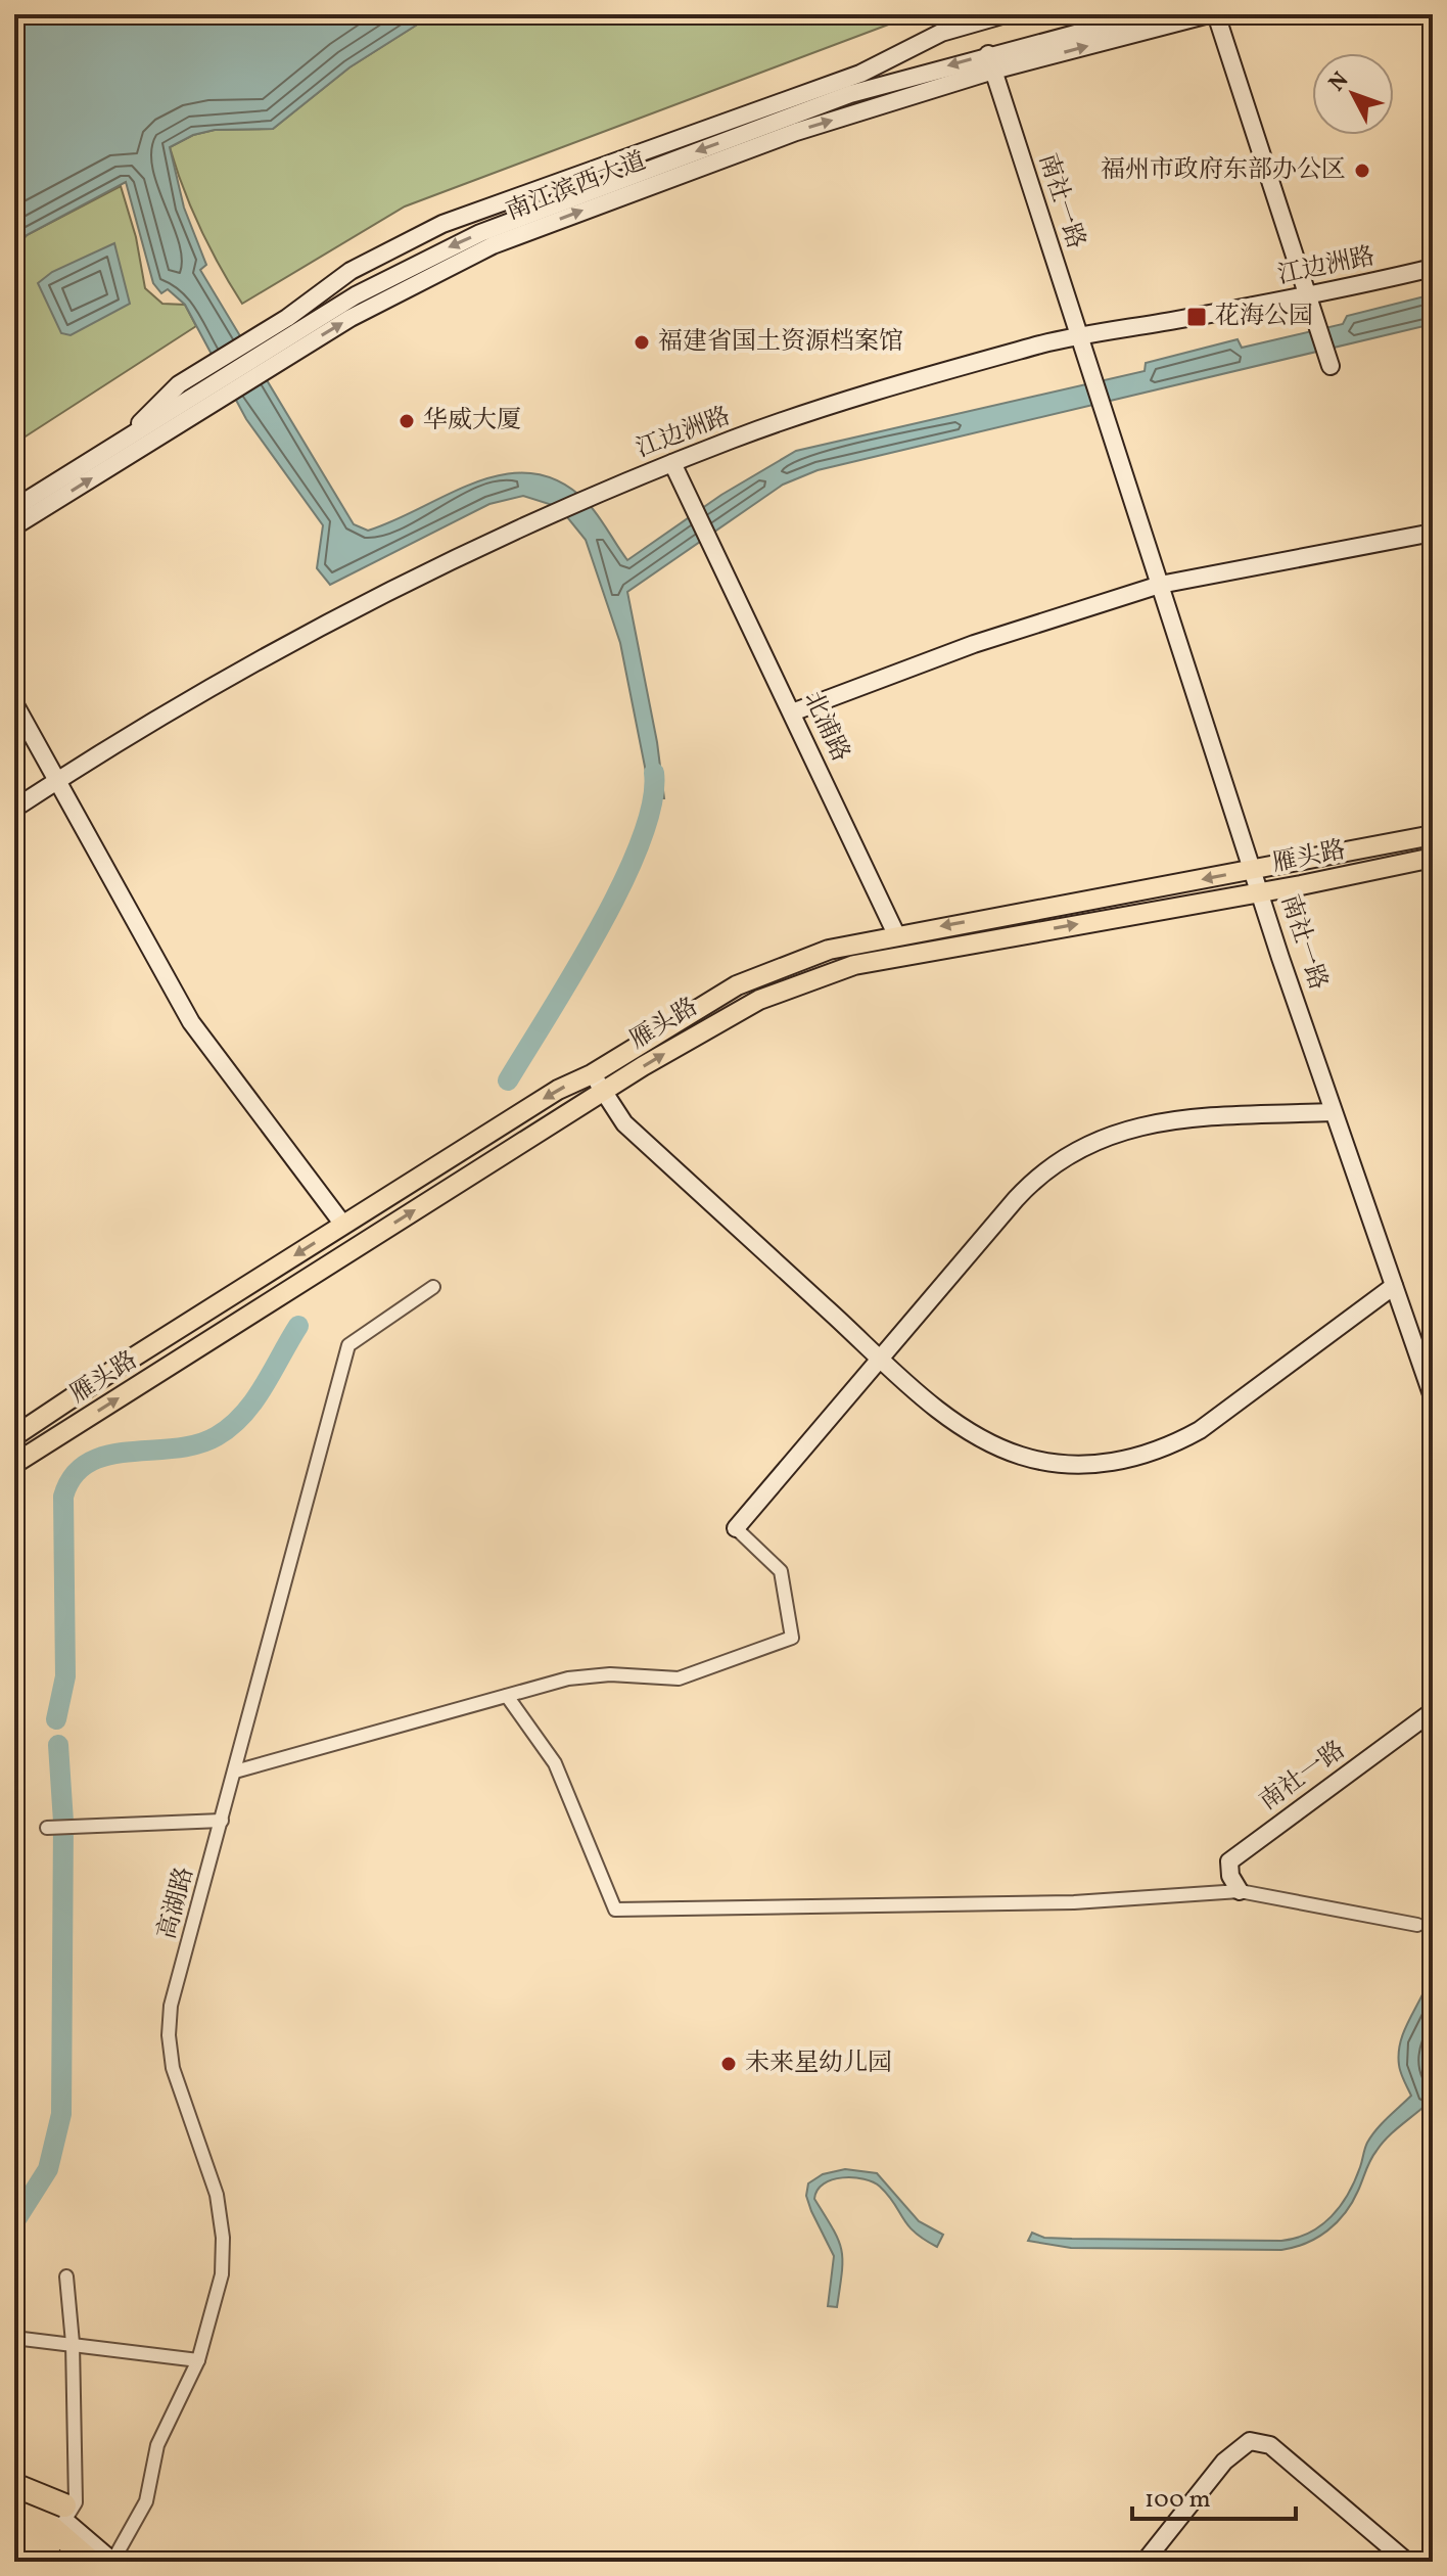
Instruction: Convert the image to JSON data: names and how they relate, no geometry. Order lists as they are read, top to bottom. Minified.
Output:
{"streets":{"main road":["雁头路"],"street":["南江滨西大道","南社一路","江边洲路","北浦路","高湖路"]},"crossings":[["南江滨西大道","南社一路"],["南社一路","江边洲路"],["南社一路","雁头路"],["江边洲路","北浦路"],["北浦路","雁头路"]],"places":{"other":["福州市政府东部办公区","福建省国土资源档案馆","华威大厦","未来星幼儿园"],"transit":["花海公园"]},"scale_bar":"100 m","north":"top left"}
